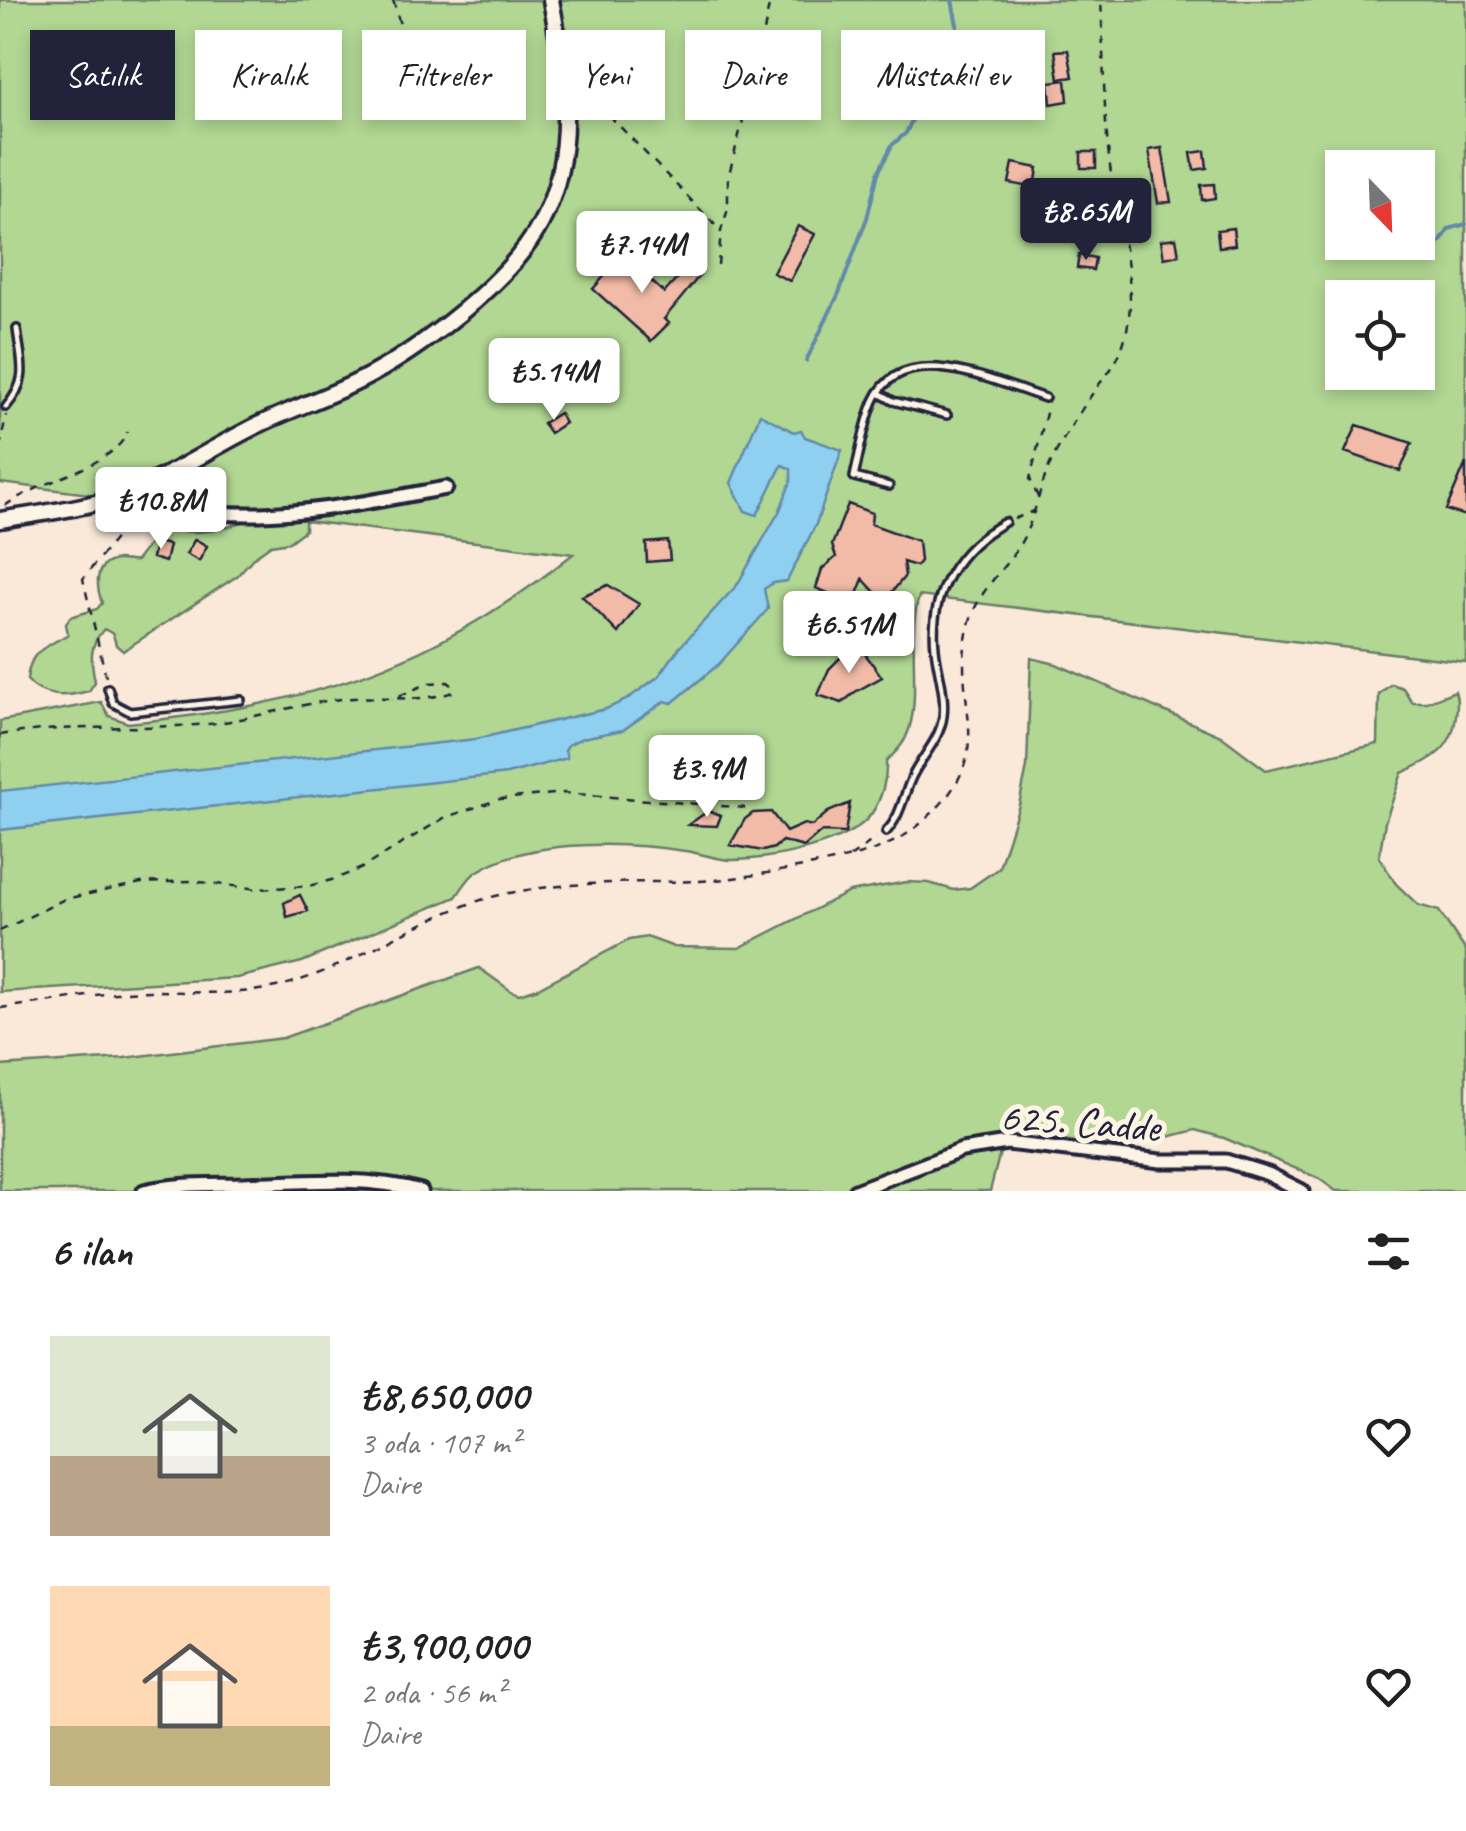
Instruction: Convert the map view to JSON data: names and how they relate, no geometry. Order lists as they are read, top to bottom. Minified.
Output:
{"streets":{"street":["625. Cadde"]},"north":"bottom right","page":{"chip":["Satılık","Kiralık","Filtreler","Yeni","Daire","Müstakil ev"],"price":["₺8.65M","₺7.14M","₺5.14M","₺10.8M","₺6.51M","₺3.9M"],"heading":"6 ilan","list":[{"name":"₺8,650,000","note":"3 oda · 107 m² · Daire"},{"name":"₺3,900,000","note":"2 oda · 56 m² · Daire"}]}}
